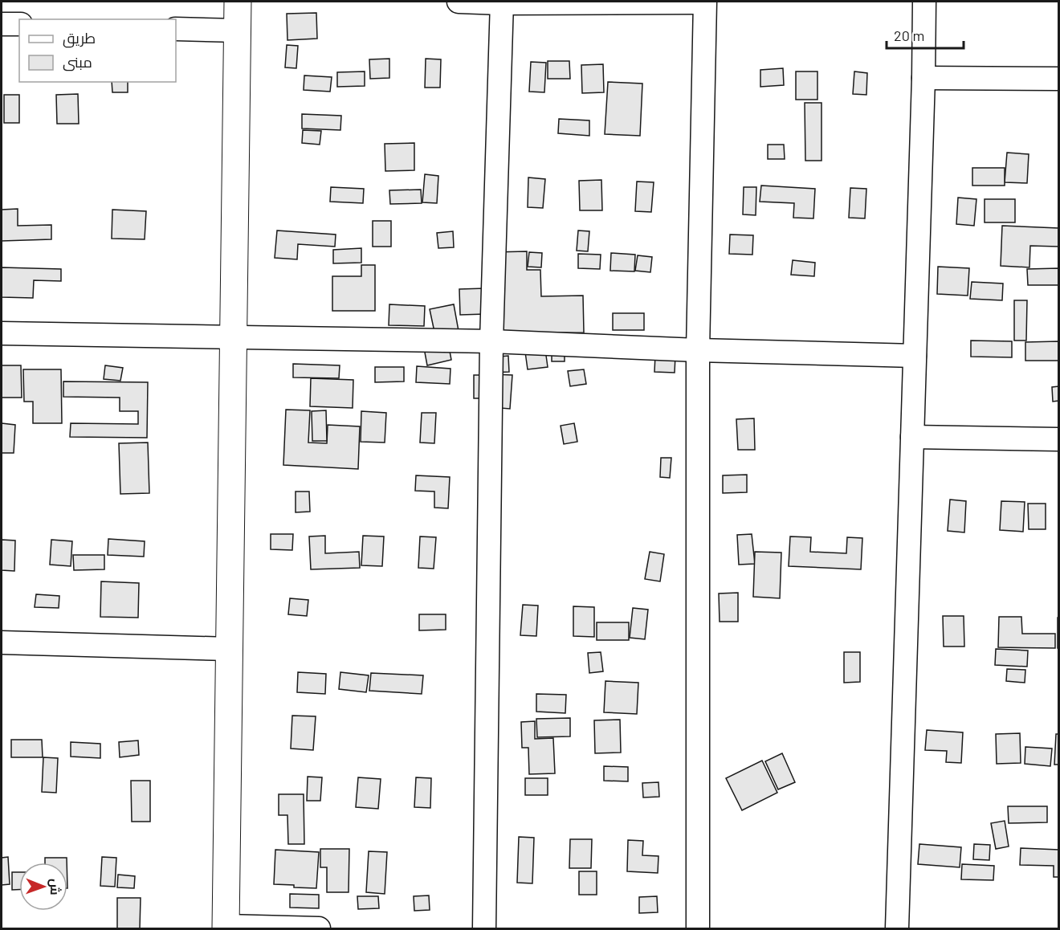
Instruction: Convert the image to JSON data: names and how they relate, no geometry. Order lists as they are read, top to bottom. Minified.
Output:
{"legend":["طريق","مبنى"],"scale_bar":"20 m","north":"right"}
